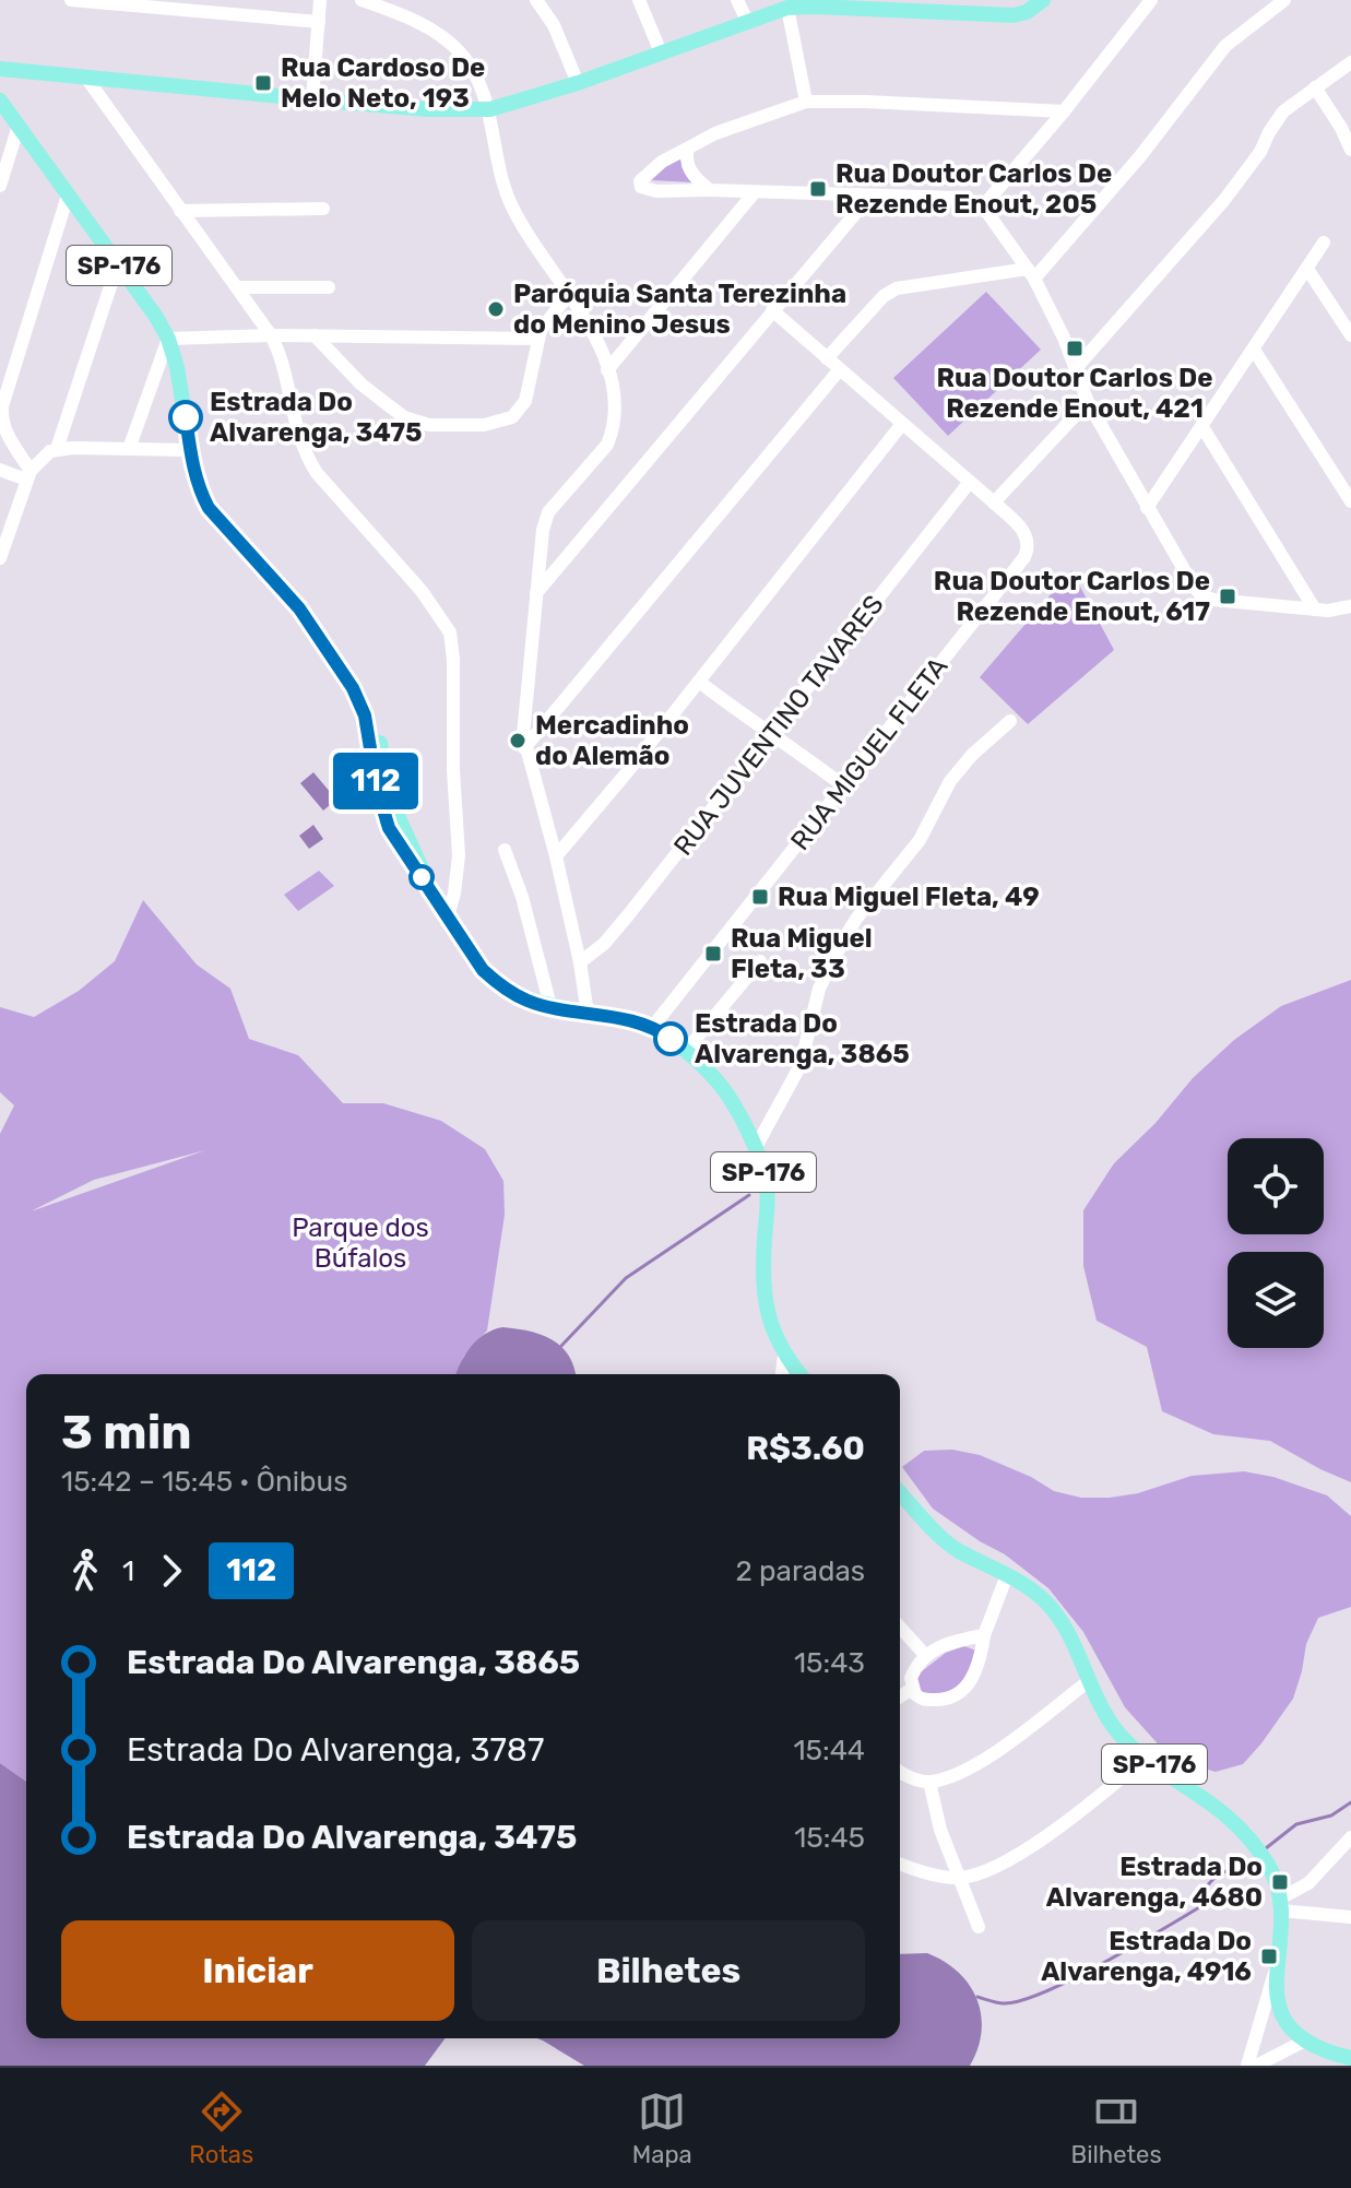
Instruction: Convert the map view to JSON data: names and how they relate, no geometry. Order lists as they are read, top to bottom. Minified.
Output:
{"streets":{"main road":["SP-176"],"street":["RUA JUVENTINO TAVARES","RUA MIGUEL FLETA"]},"crossings":[["SP-176","RUA MIGUEL FLETA"],["RUA JUVENTINO TAVARES","RUA MIGUEL FLETA"]],"parks":["Parque dos Búfalos"],"places":{"transit":["Rua Cardoso De Melo Neto, 193","Rua Doutor Carlos De Rezende Enout, 205","Rua Doutor Carlos De Rezende Enout, 421","Rua Doutor Carlos De Rezende Enout, 617","Rua Miguel Fleta, 49","Rua Miguel Fleta, 33","Estrada Do Alvarenga, 4680","Estrada Do Alvarenga, 4916"],"other":["Paróquia Santa Terezinha do Menino Jesus","Estrada Do Alvarenga, 3475","Mercadinho do Alemão","Estrada Do Alvarenga, 3865"]},"lines":["bus line 112"],"page":{"on_map":"112","heading":["3 min","15:42 – 15:45 · Ônibus","R$3.60"],"legs":["1","112","2 paradas"],"list":[{"name":"Estrada Do Alvarenga, 3865","value":"15:43"},{"name":"Estrada Do Alvarenga, 3787","value":"15:44"},{"name":"Estrada Do Alvarenga, 3475","value":"15:45"}],"buttons":["Iniciar","Bilhetes"],"tabs":["Rotas","Mapa","Bilhetes"]}}
